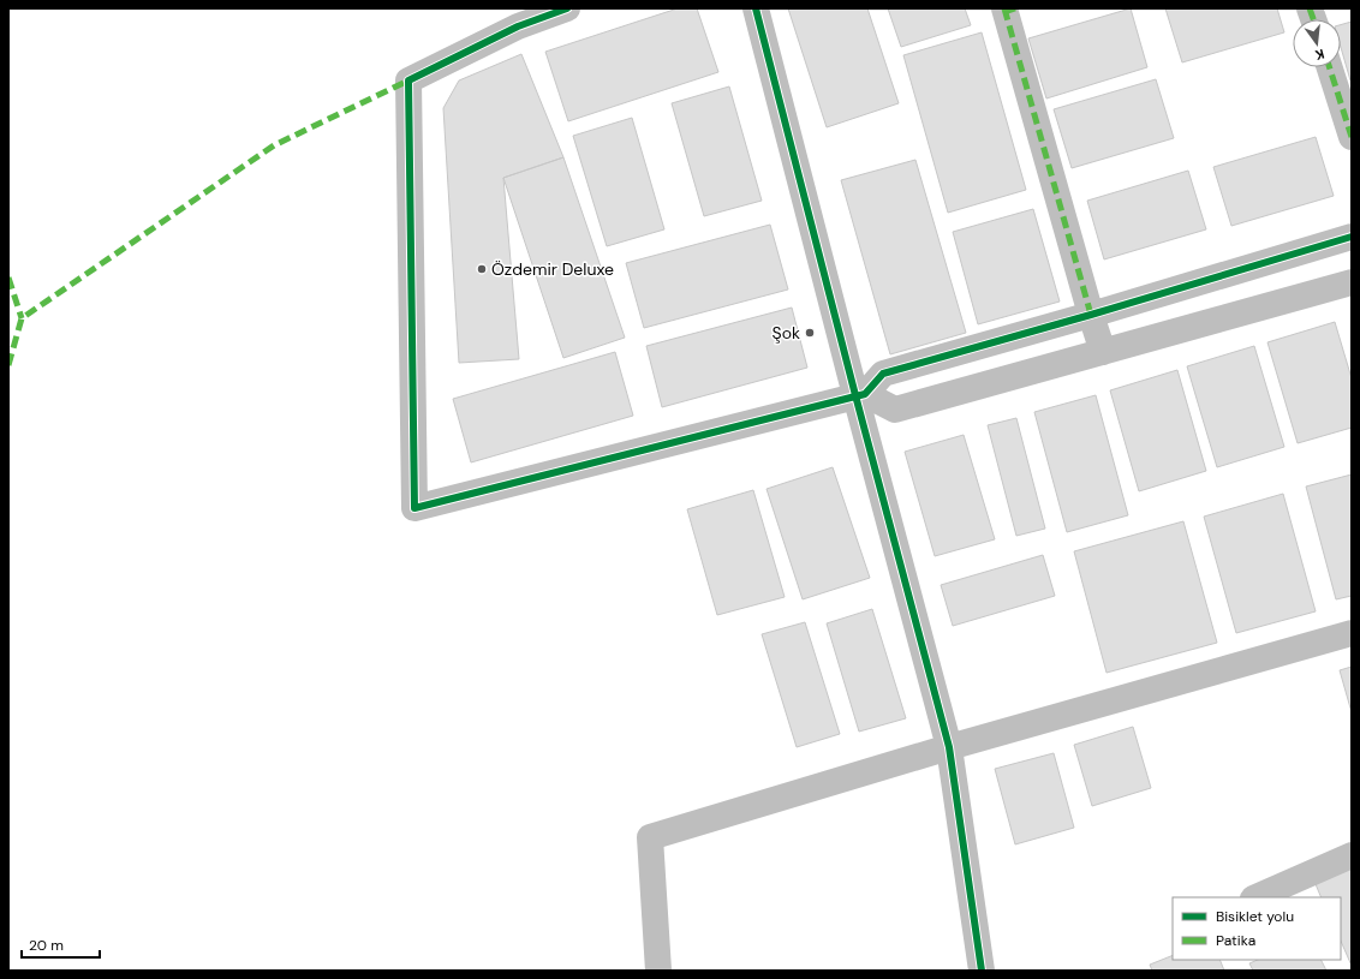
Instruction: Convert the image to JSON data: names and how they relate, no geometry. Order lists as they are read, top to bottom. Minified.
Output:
{"places":["Özdemir Deluxe","Şok"],"legend":["Bisiklet yolu","Patika"],"scale_bar":"20 m","north":"bottom"}
